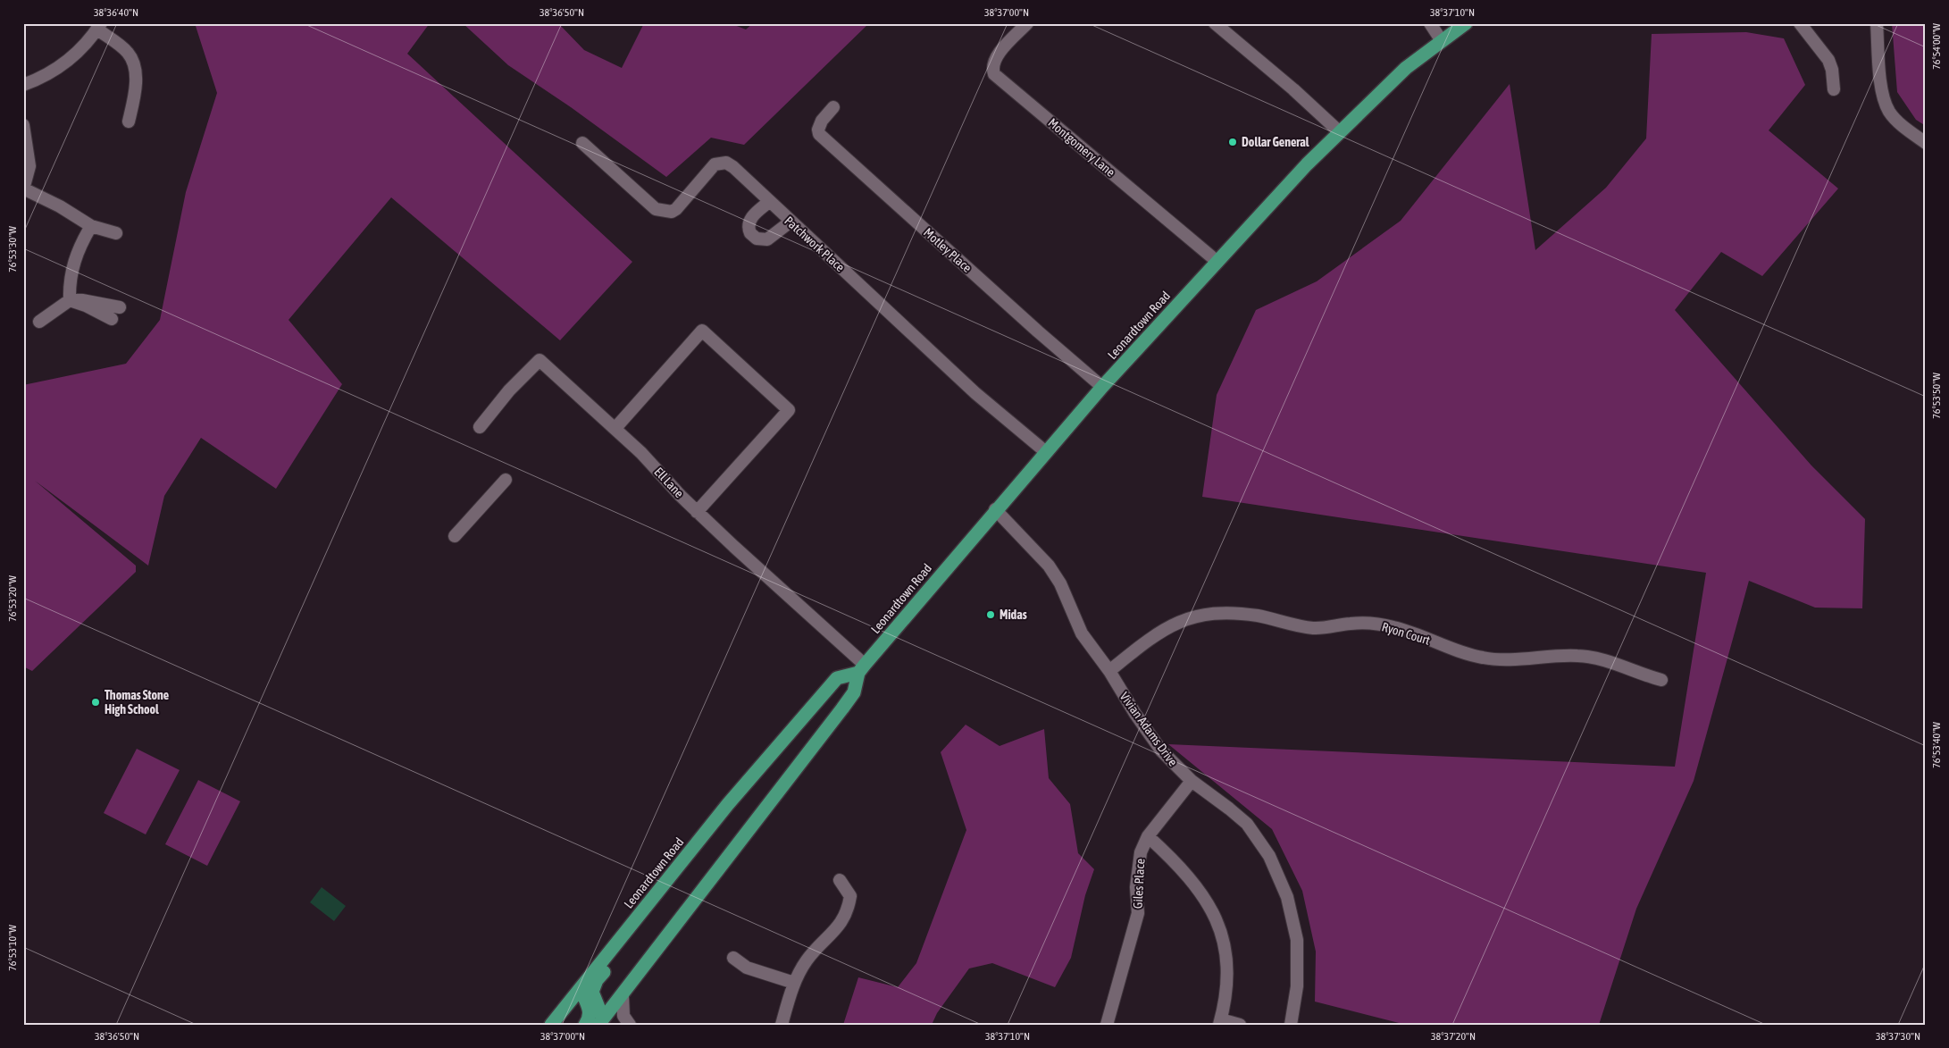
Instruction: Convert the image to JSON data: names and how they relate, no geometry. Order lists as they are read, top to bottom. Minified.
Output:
{"streets":{"highway":["Leonardtown Road"],"street":["Montgomery Lane","Patchwork Place","Motley Place","Ell Lane","Ryon Court","Vivian Adams Drive","Giles Place"]},"crossings":[["Montgomery Lane","Leonardtown Road"],["Patchwork Place","Leonardtown Road"],["Motley Place","Leonardtown Road"],["Leonardtown Road","Ell Lane"],["Leonardtown Road","Vivian Adams Drive"],["Ryon Court","Vivian Adams Drive"],["Vivian Adams Drive","Giles Place"]],"places":["Dollar General","Midas","Thomas Stone High School"],"coordinates":["38°36'40\"N","38°36'50\"N","38°37'00\"N","38°37'10\"N","76°54'00\"W","76°53'30\"W","76°53'50\"W","76°53'20\"W","76°53'40\"W","76°53'10\"W","38°37'20\"N","38°37'30\"N"]}
